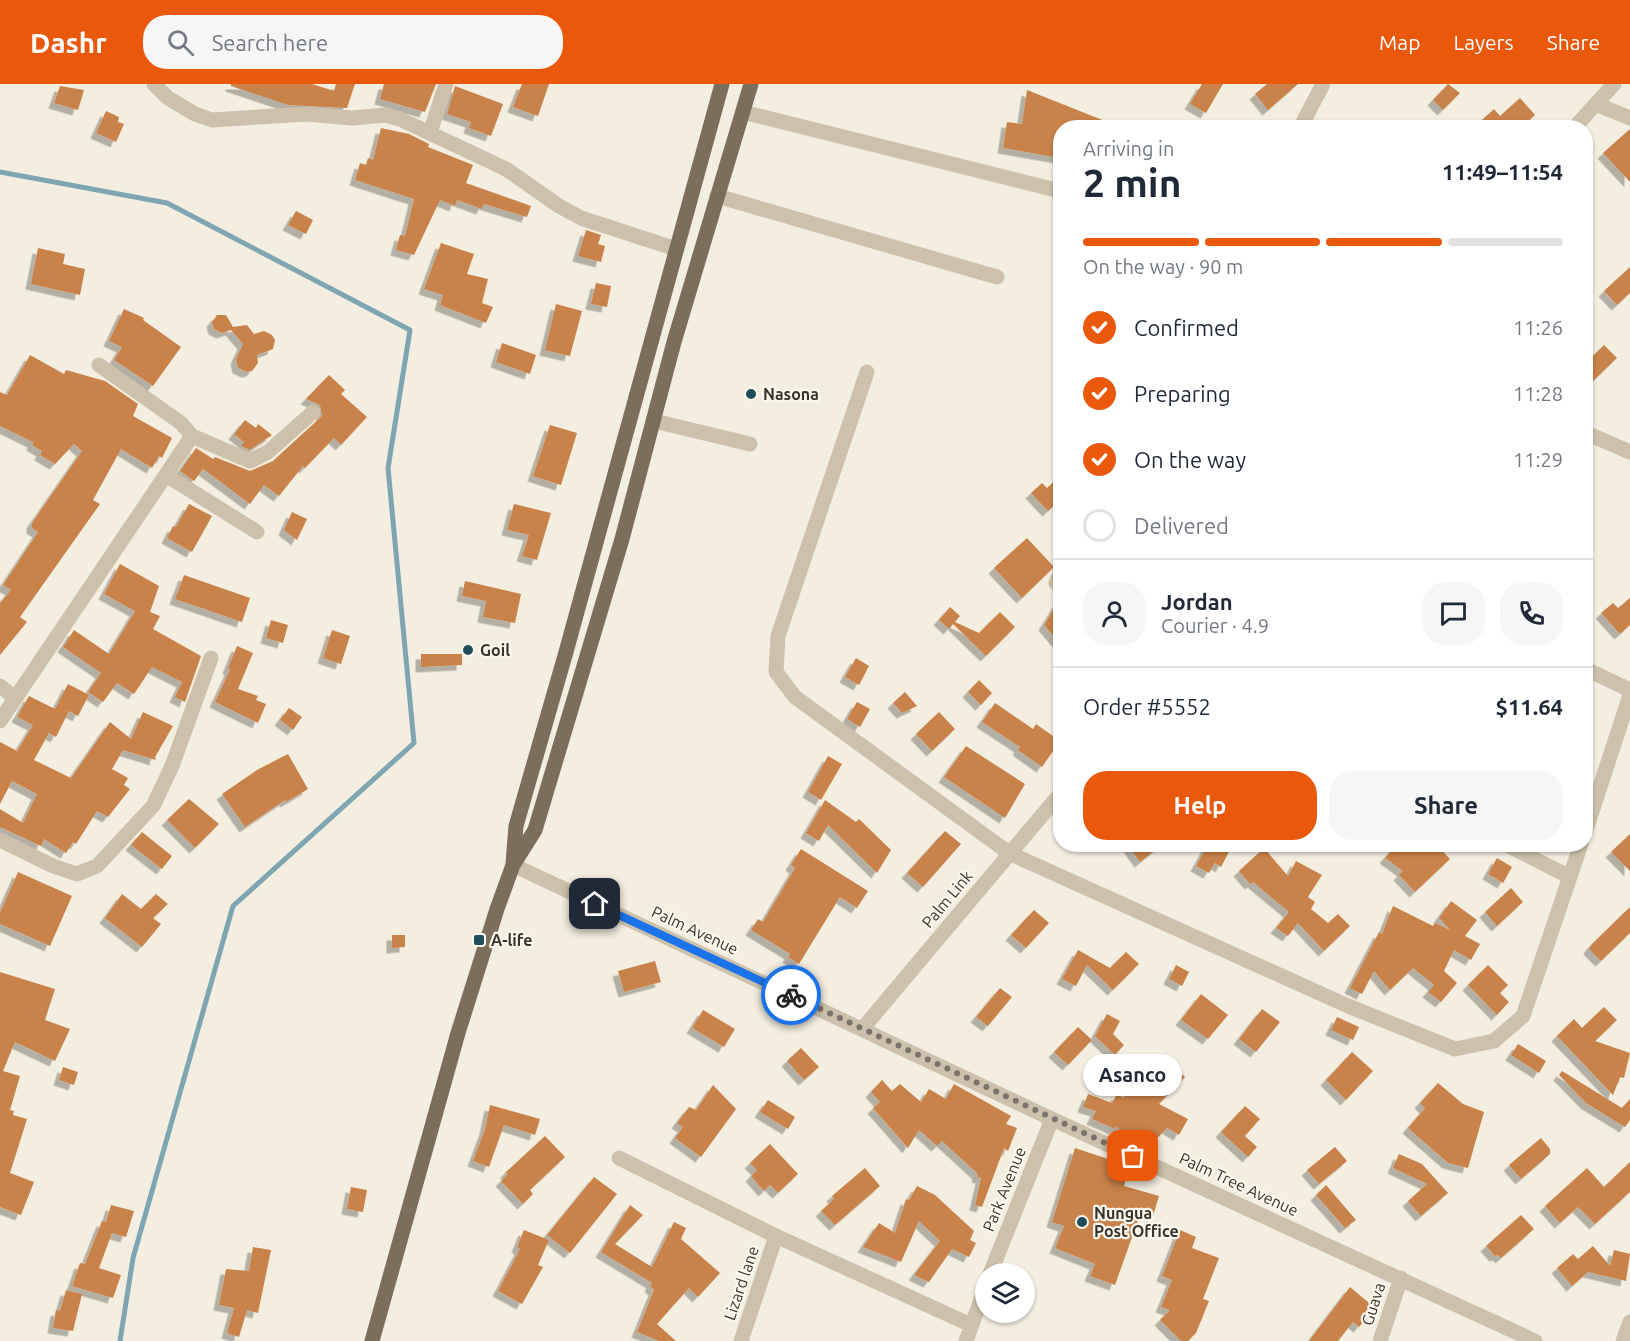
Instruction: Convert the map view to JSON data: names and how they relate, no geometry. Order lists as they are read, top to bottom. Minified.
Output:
{"streets":{"street":["Palm Link","Palm Avenue","Palm Tree Avenue","Park Avenue","Lizard lane","Guava"]},"crossings":[["Palm Link","Palm Avenue"],["Palm Link","Palm Tree Avenue"],["Palm Avenue","Palm Tree Avenue"],["Palm Tree Avenue","Park Avenue"],["Palm Tree Avenue","Guava"]],"places":{"other":["Nasona","Goil","Asanco","Nungua Post Office"],"transit":["A-life"]},"page":{"header":"Dashr","search":"Search here","nav":["Map","Layers","Share"],"heading":["2 min","Arriving in","11:49–11:54"],"panel":["Jordan","Courier · 4.9","Order #5552","$11.64"],"bar":"On the way · 90 m","list":[["Confirmed","11:26"],["Preparing","11:28"],["On the way","11:29"],"Delivered"],"buttons":["Help","Share"],"bubble":"Asanco"}}
